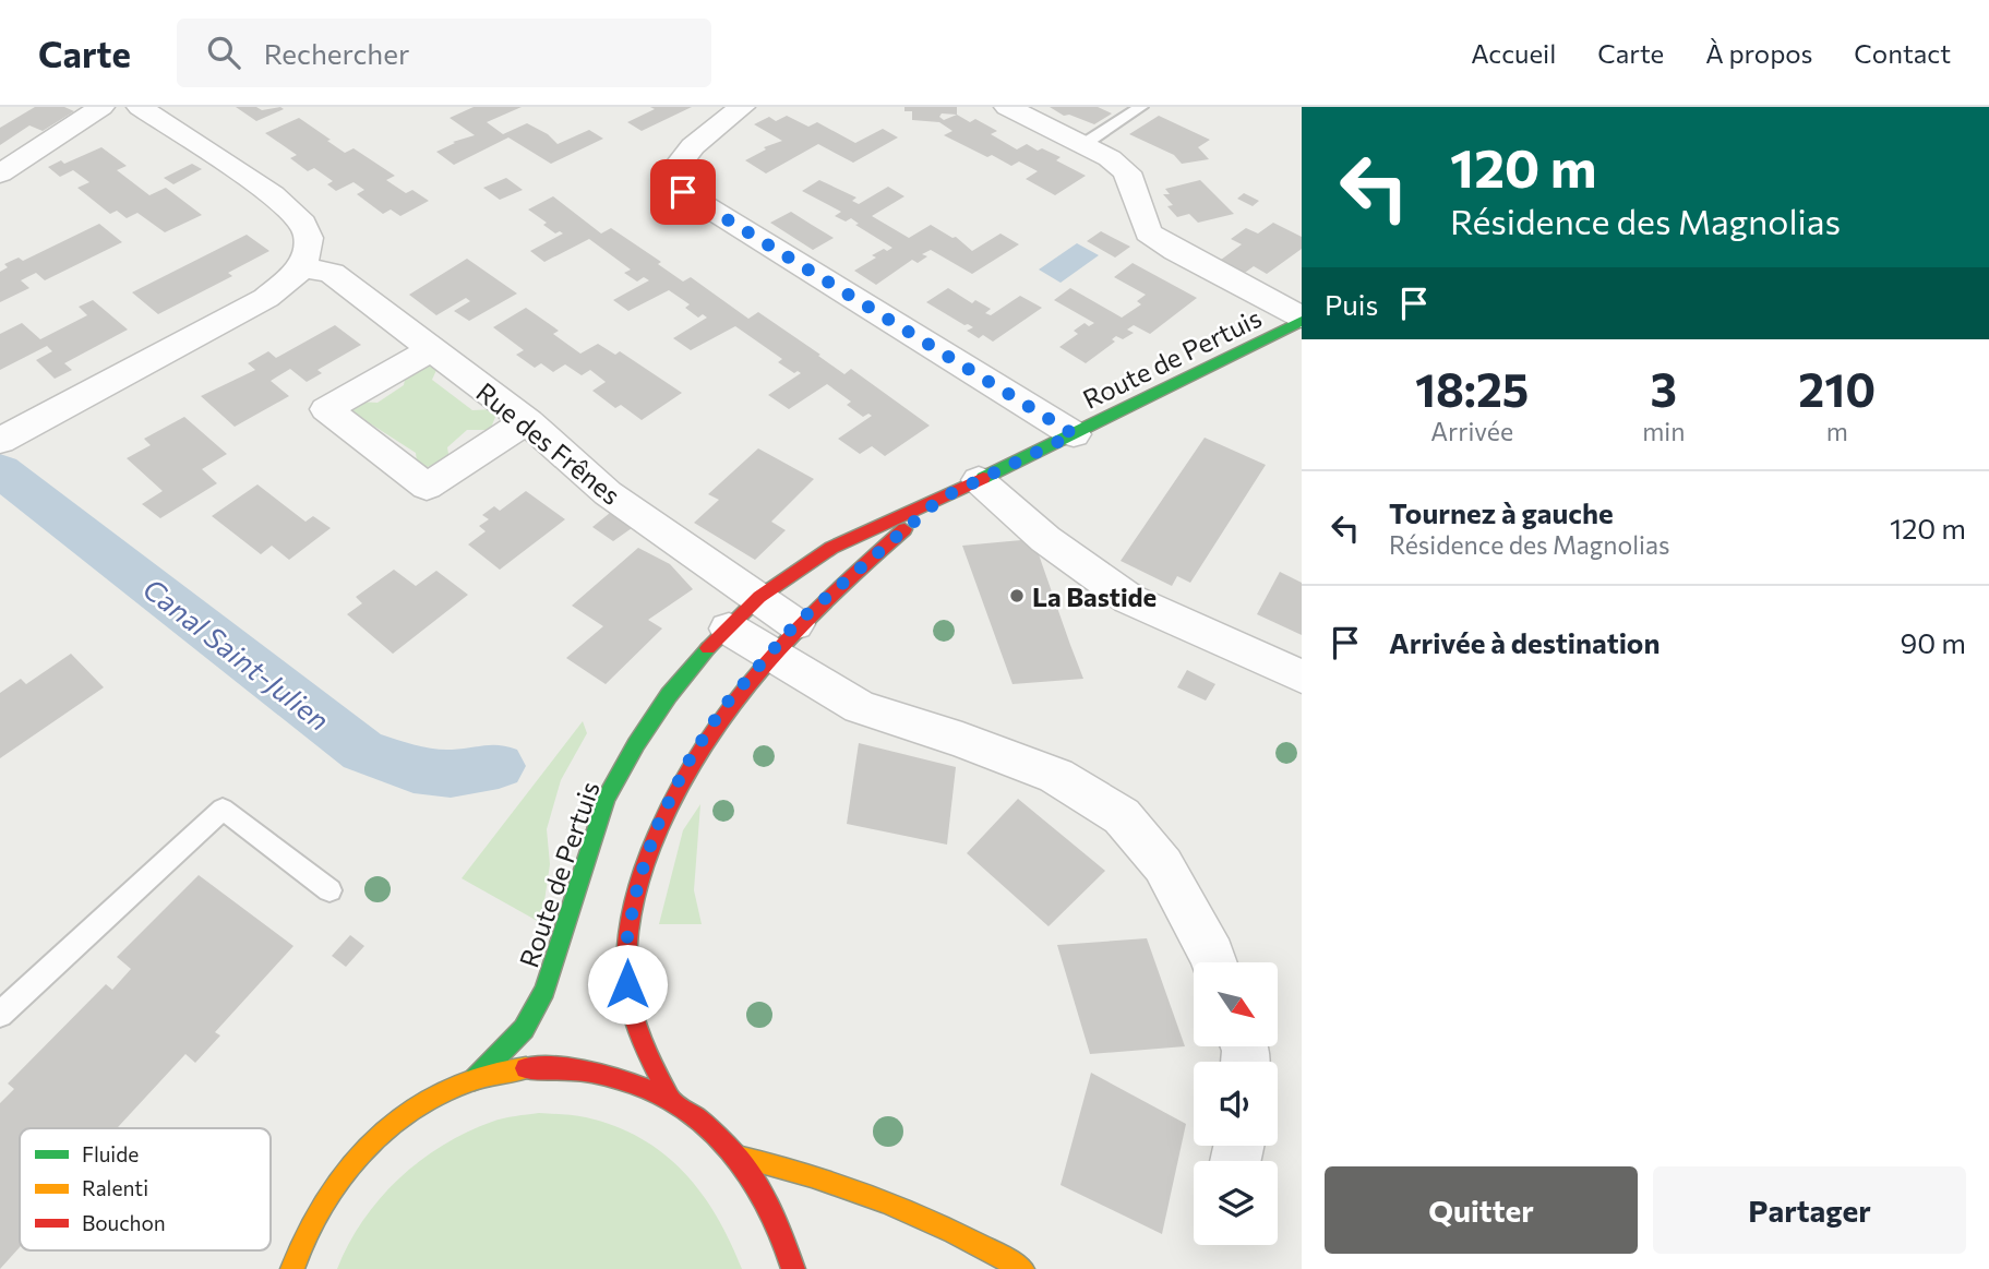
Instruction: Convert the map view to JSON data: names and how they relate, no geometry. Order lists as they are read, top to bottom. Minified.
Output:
{"streets":{"main road":["Route de Pertuis"],"street":["Rue des Frênes"]},"crossings":[["Route de Pertuis","Rue des Frênes"]],"water":["Canal Saint-Julien"],"places":["La Bastide"],"legend":["Fluide","Ralenti","Bouchon"],"north":"bottom right","page":{"header":"Carte","search":"Rechercher","nav":["Accueil","Carte","À propos","Contact"],"turn":["120 m","Résidence des Magnolias"],"then":"Puis","eta":["18:25","Arrivée","3","min","210","m"],"list":[{"name":"Tournez à gauche","note":"Résidence des Magnolias","value":"120 m"},{"name":"Arrivée à destination","value":"90 m"}],"buttons":["Quitter","Partager"]}}
